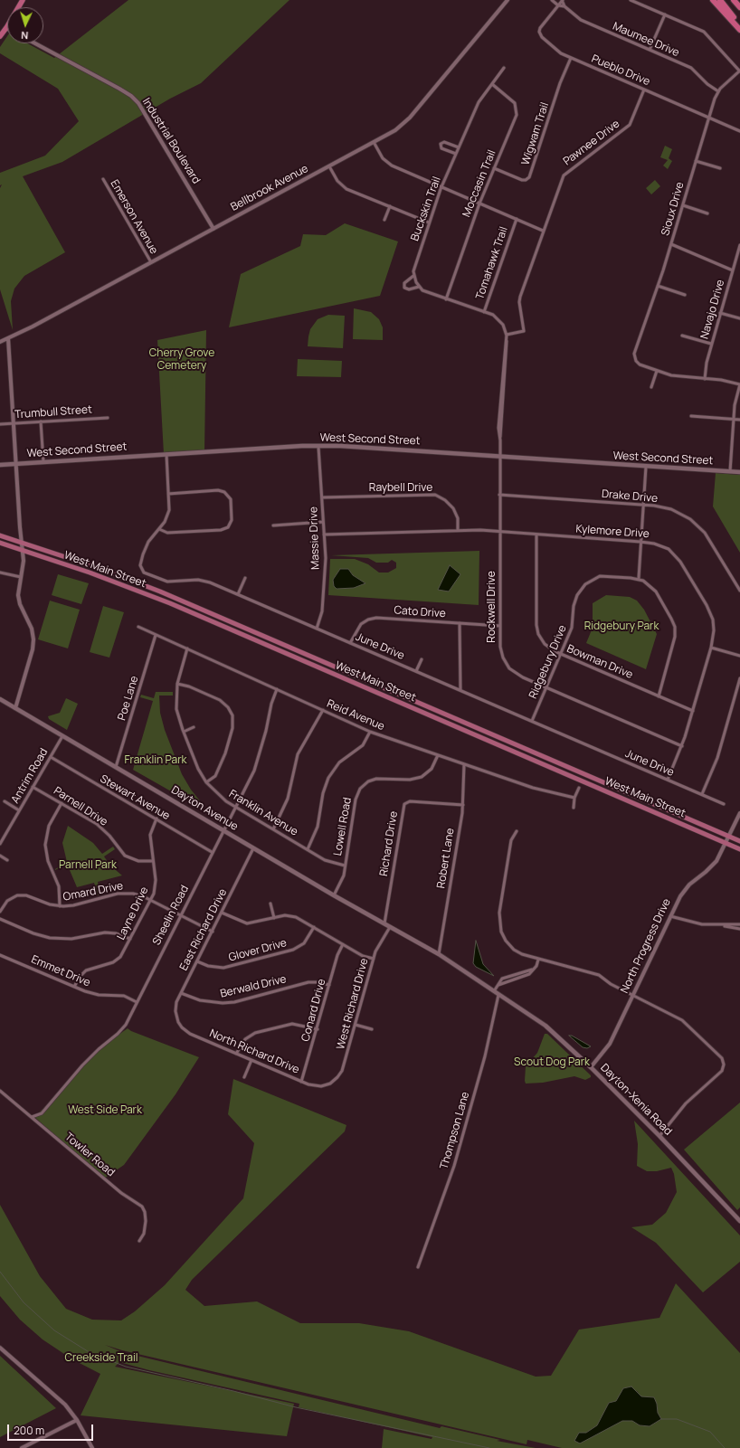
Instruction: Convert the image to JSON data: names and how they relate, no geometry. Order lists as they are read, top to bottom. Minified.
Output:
{"streets":{"main road":["West Second Street","West Main Street","Dayton Avenue","Dayton-Xenia Road"],"street":["Maumee Drive","Pueblo Drive","Wigwam Trail","Industrial Boulevard","Pawnee Drive","Moccasin Trail","Bellbrook Avenue","Buckskin Trail","Sioux Drive","Emerson Avenue","Tomahawk Trail","Navajo Drive","Trumbull Street","Raybell Drive","Drake Drive","Kylemore Drive","Massie Drive","Rockwell Drive","Cato Drive","June Drive","Ridgebury Drive","Bowman Drive","Poe Lane","Reid Avenue","Antrim Road","Stewart Avenue","Parnell Drive","Franklin Avenue","Lowell Road","Richard Drive","Robert Lane","Omard Drive","Layne Drive","Sheelin Road","East Richard Drive","North Progress Drive","Glover Drive","Emmet Drive","Berwald Drive","West Richard Drive","Conard Drive","North Richard Drive","Thompson Lane","Towler Road"]},"crossings":[["Maumee Drive","Pueblo Drive"],["Maumee Drive","Sioux Drive"],["Pueblo Drive","Wigwam Trail"],["Pueblo Drive","Pawnee Drive"],["Pueblo Drive","Sioux Drive"],["Wigwam Trail","Moccasin Trail"],["Industrial Boulevard","Bellbrook Avenue"],["Moccasin Trail","Buckskin Trail"],["Bellbrook Avenue","Emerson Avenue"],["Tomahawk Trail","Rockwell Drive"],["West Second Street","Massie Drive"],["West Second Street","Rockwell Drive"],["West Second Street","June Drive"],["Raybell Drive","Kylemore Drive"],["Raybell Drive","Massie Drive"],["Drake Drive","Rockwell Drive"],["Kylemore Drive","Massie Drive"],["Kylemore Drive","Rockwell Drive"],["Kylemore Drive","June Drive"],["Kylemore Drive","Bowman Drive"],["Massie Drive","June Drive"],["West Main Street","North Progress Drive"],["Rockwell Drive","Cato Drive"],["Rockwell Drive","Ridgebury Drive"],["Cato Drive","June Drive"],["June Drive","Ridgebury Drive"],["Ridgebury Drive","Bowman Drive"],["Poe Lane","Reid Avenue"],["Poe Lane","Dayton Avenue"],["Reid Avenue","Franklin Avenue"],["Reid Avenue","Lowell Road"],["Reid Avenue","Robert Lane"],["Reid Avenue","Sheelin Road"],["Antrim Road","Stewart Avenue"],["Antrim Road","Parnell Drive"],["Antrim Road","Dayton Avenue"],["Stewart Avenue","Layne Drive"],["Stewart Avenue","Sheelin Road"],["Parnell Drive","Layne Drive"],["Dayton Avenue","Lowell Road"],["Dayton Avenue","Richard Drive"],["Dayton Avenue","Sheelin Road"],["Dayton Avenue","East Richard Drive"],["Dayton Avenue","West Richard Drive"],["Dayton Avenue","Dayton-Xenia Road"],["Franklin Avenue","Lowell Road"],["Franklin Avenue","Sheelin Road"],["Richard Drive","Robert Lane"],["Robert Lane","Dayton-Xenia Road"],["Omard Drive","Layne Drive"],["Omard Drive","Sheelin Road"],["Omard Drive","East Richard Drive"],["Layne Drive","Emmet Drive"],["Sheelin Road","Emmet Drive"],["Sheelin Road","Towler Road"],["East Richard Drive","Glover Drive"],["East Richard Drive","Berwald Drive"],["East Richard Drive","North Richard Drive"],["North Progress Drive","Dayton-Xenia Road"],["Berwald Drive","Conard Drive"],["West Richard Drive","North Richard Drive"],["Conard Drive","North Richard Drive"],["Dayton-Xenia Road","Thompson Lane"]],"parks":["Cherry Grove Cemetery","Ridgebury Park","Franklin Park","Parnell Park","Scout Dog Park","West Side Park","Creekside Trail"],"scale_bar":"200 m","north":"bottom"}
